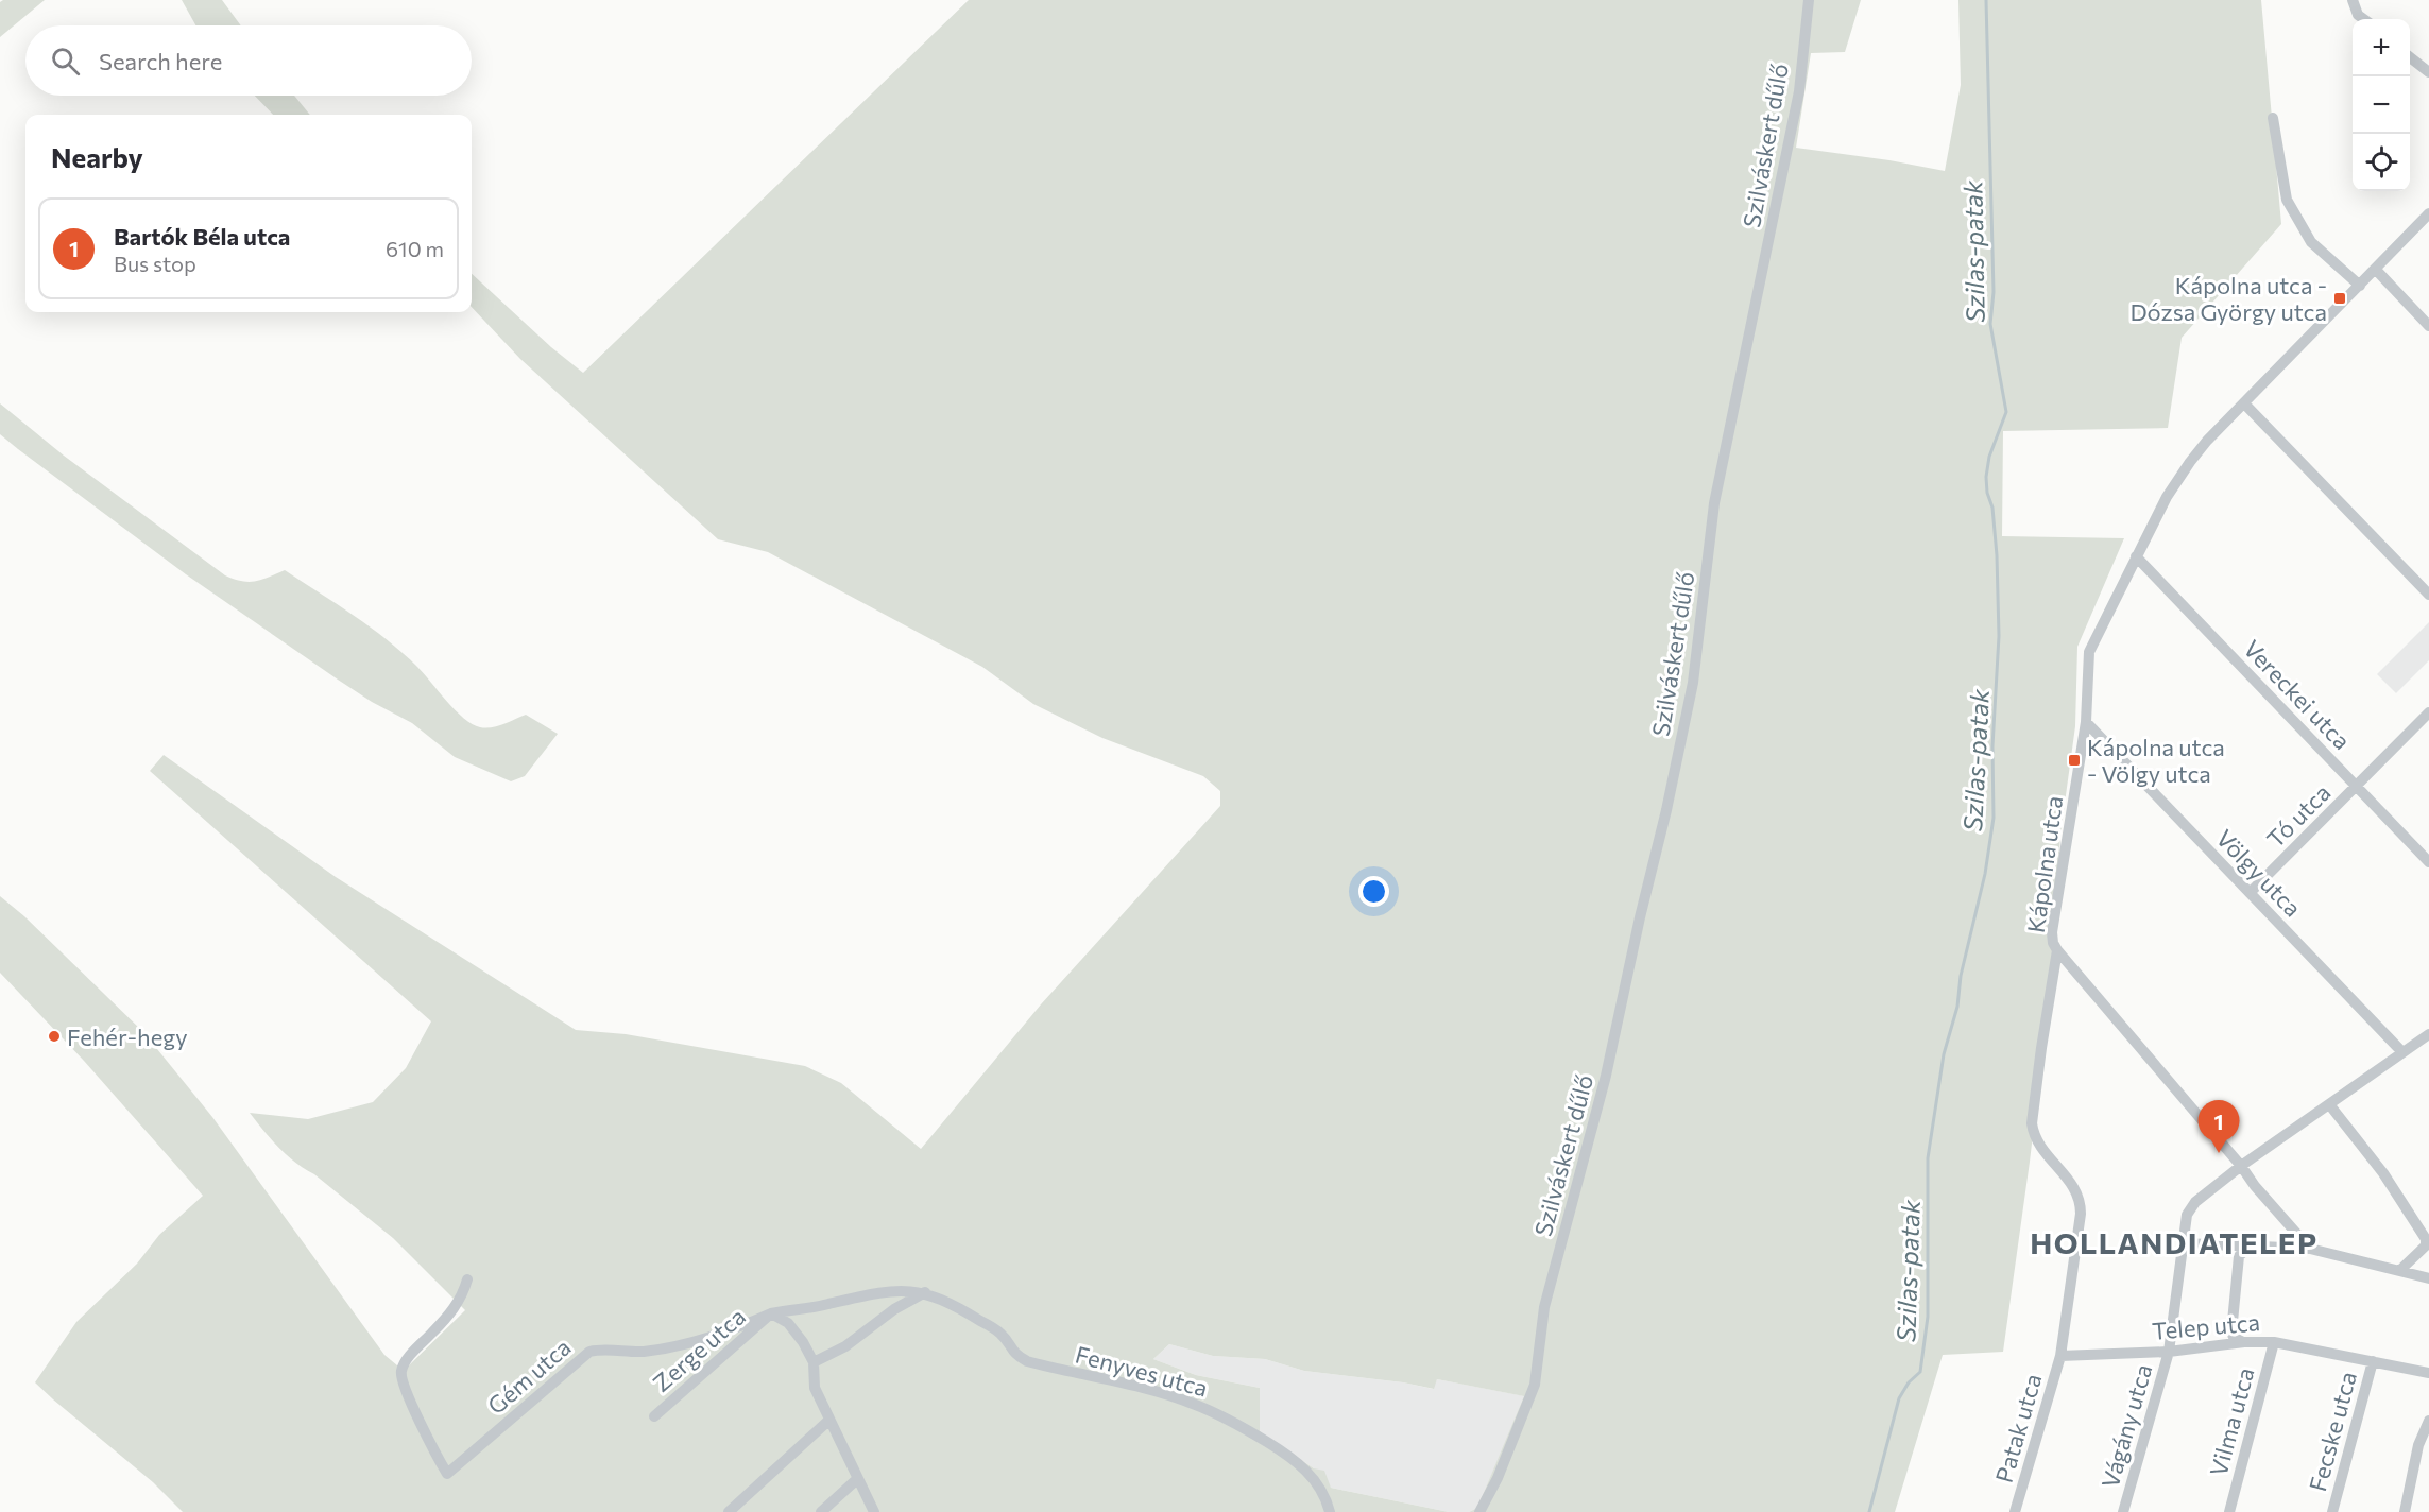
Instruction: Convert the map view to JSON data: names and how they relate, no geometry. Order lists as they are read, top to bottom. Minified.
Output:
{"streets":{"street":["Szilváskert dűlő","Vereckei utca","Tó utca","Kápolna utca","Völgy utca","Telep utca","Zerge utca","Fenyves utca","Gém utca","Vilma utca","Vágány utca","Patak utca","Fecske utca"]},"crossings":[["Vereckei utca","Tó utca"],["Vereckei utca","Kápolna utca"],["Tó utca","Völgy utca"],["Kápolna utca","Völgy utca"],["Kápolna utca","Telep utca"],["Kápolna utca","Patak utca"],["Völgy utca","Vágány utca"],["Telep utca","Vilma utca"],["Telep utca","Vágány utca"],["Telep utca","Patak utca"],["Telep utca","Fecske utca"],["Zerge utca","Fenyves utca"],["Zerge utca","Gém utca"],["Fenyves utca","Gém utca"]],"districts":["HOLLANDIATELEP"],"water":["Szilas-patak"],"places":{"transit":["Kápolna utca - Dózsa György utca","Kápolna utca - Völgy utca"],"other":["Fehér-hegy"]},"page":{"map_buttons":["+","−"],"search":"Search here","heading":"Nearby","list":[{"mark":"1","name":"Bartók Béla utca","note":"Bus stop","value":"610 m"}],"pins":"1"}}
